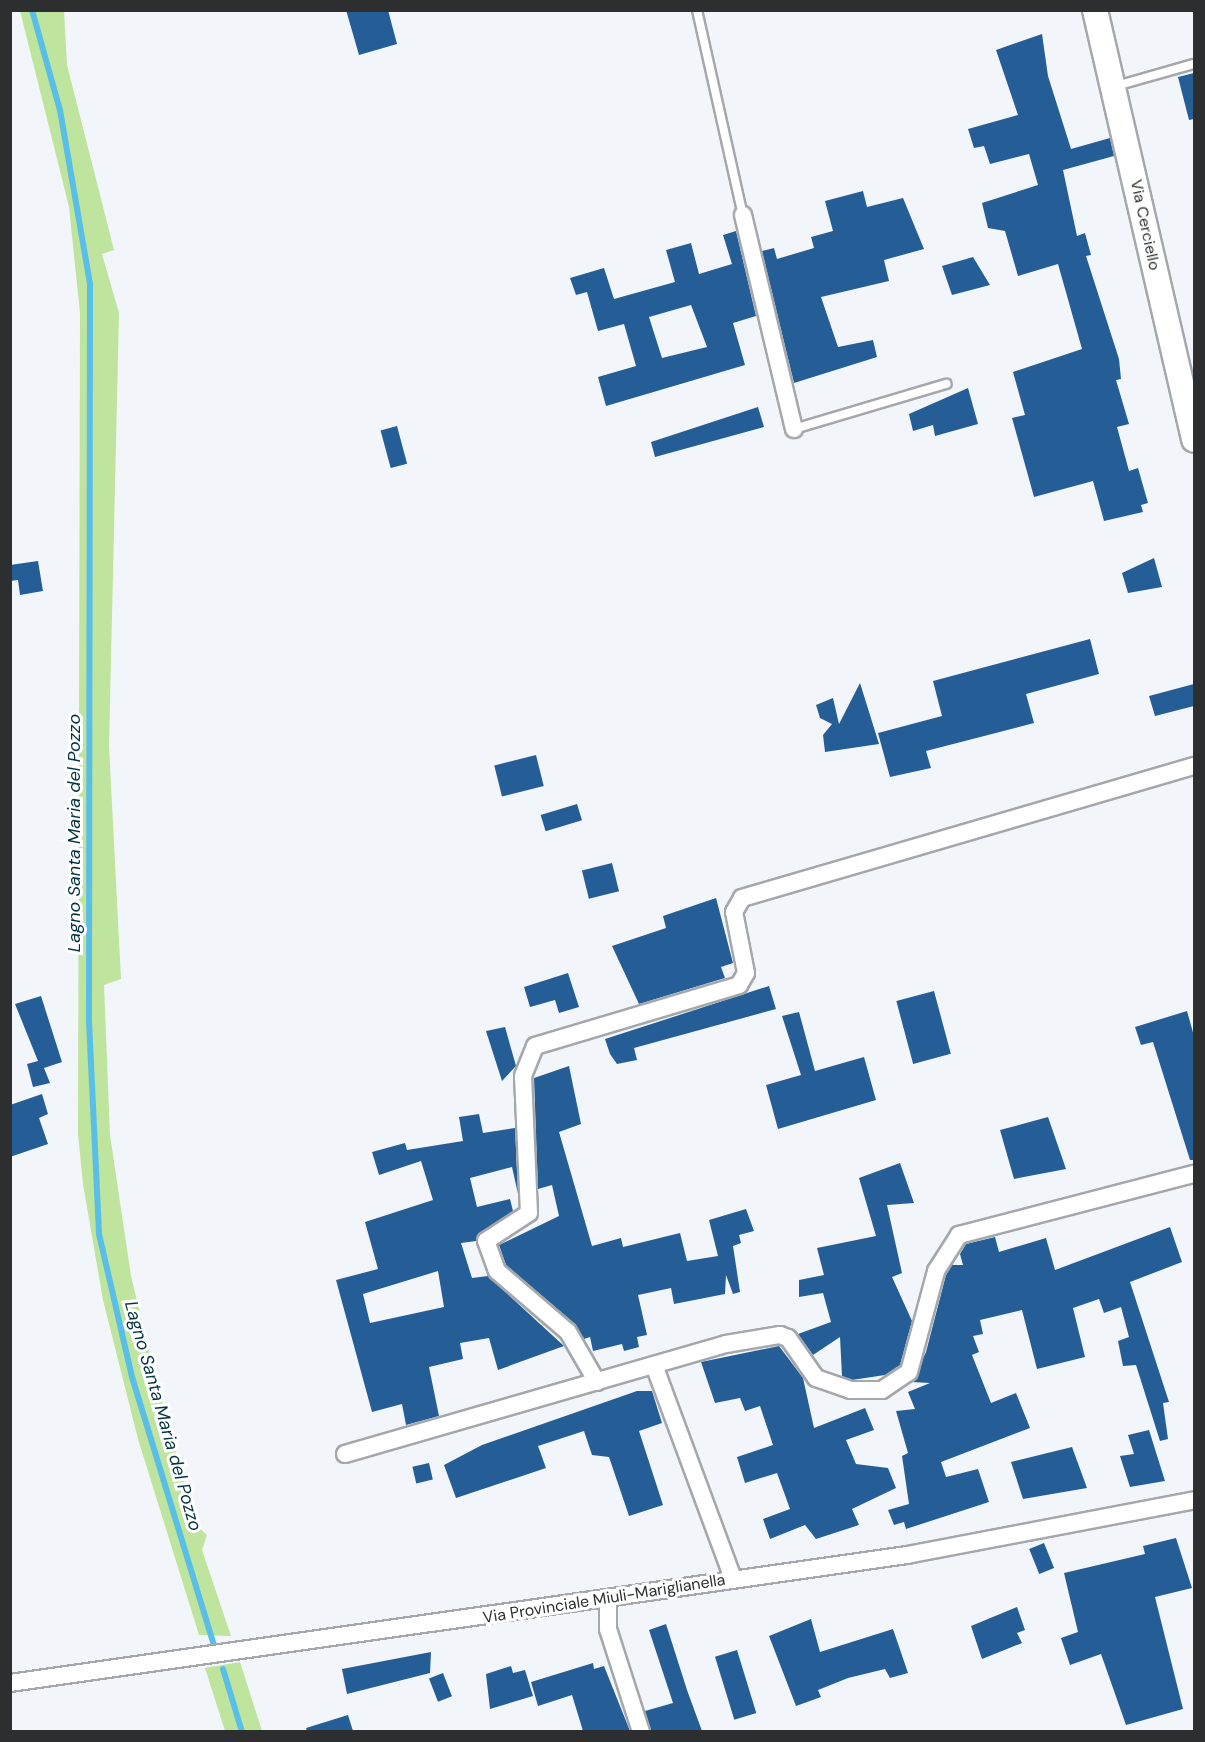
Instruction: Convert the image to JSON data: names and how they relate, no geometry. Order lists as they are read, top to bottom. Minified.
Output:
{"streets":{"street":["Via Cerciello","Via Provinciale Miuli-Mariglianella"]},"water":["Lagno Santa Maria del Pozzo"]}
